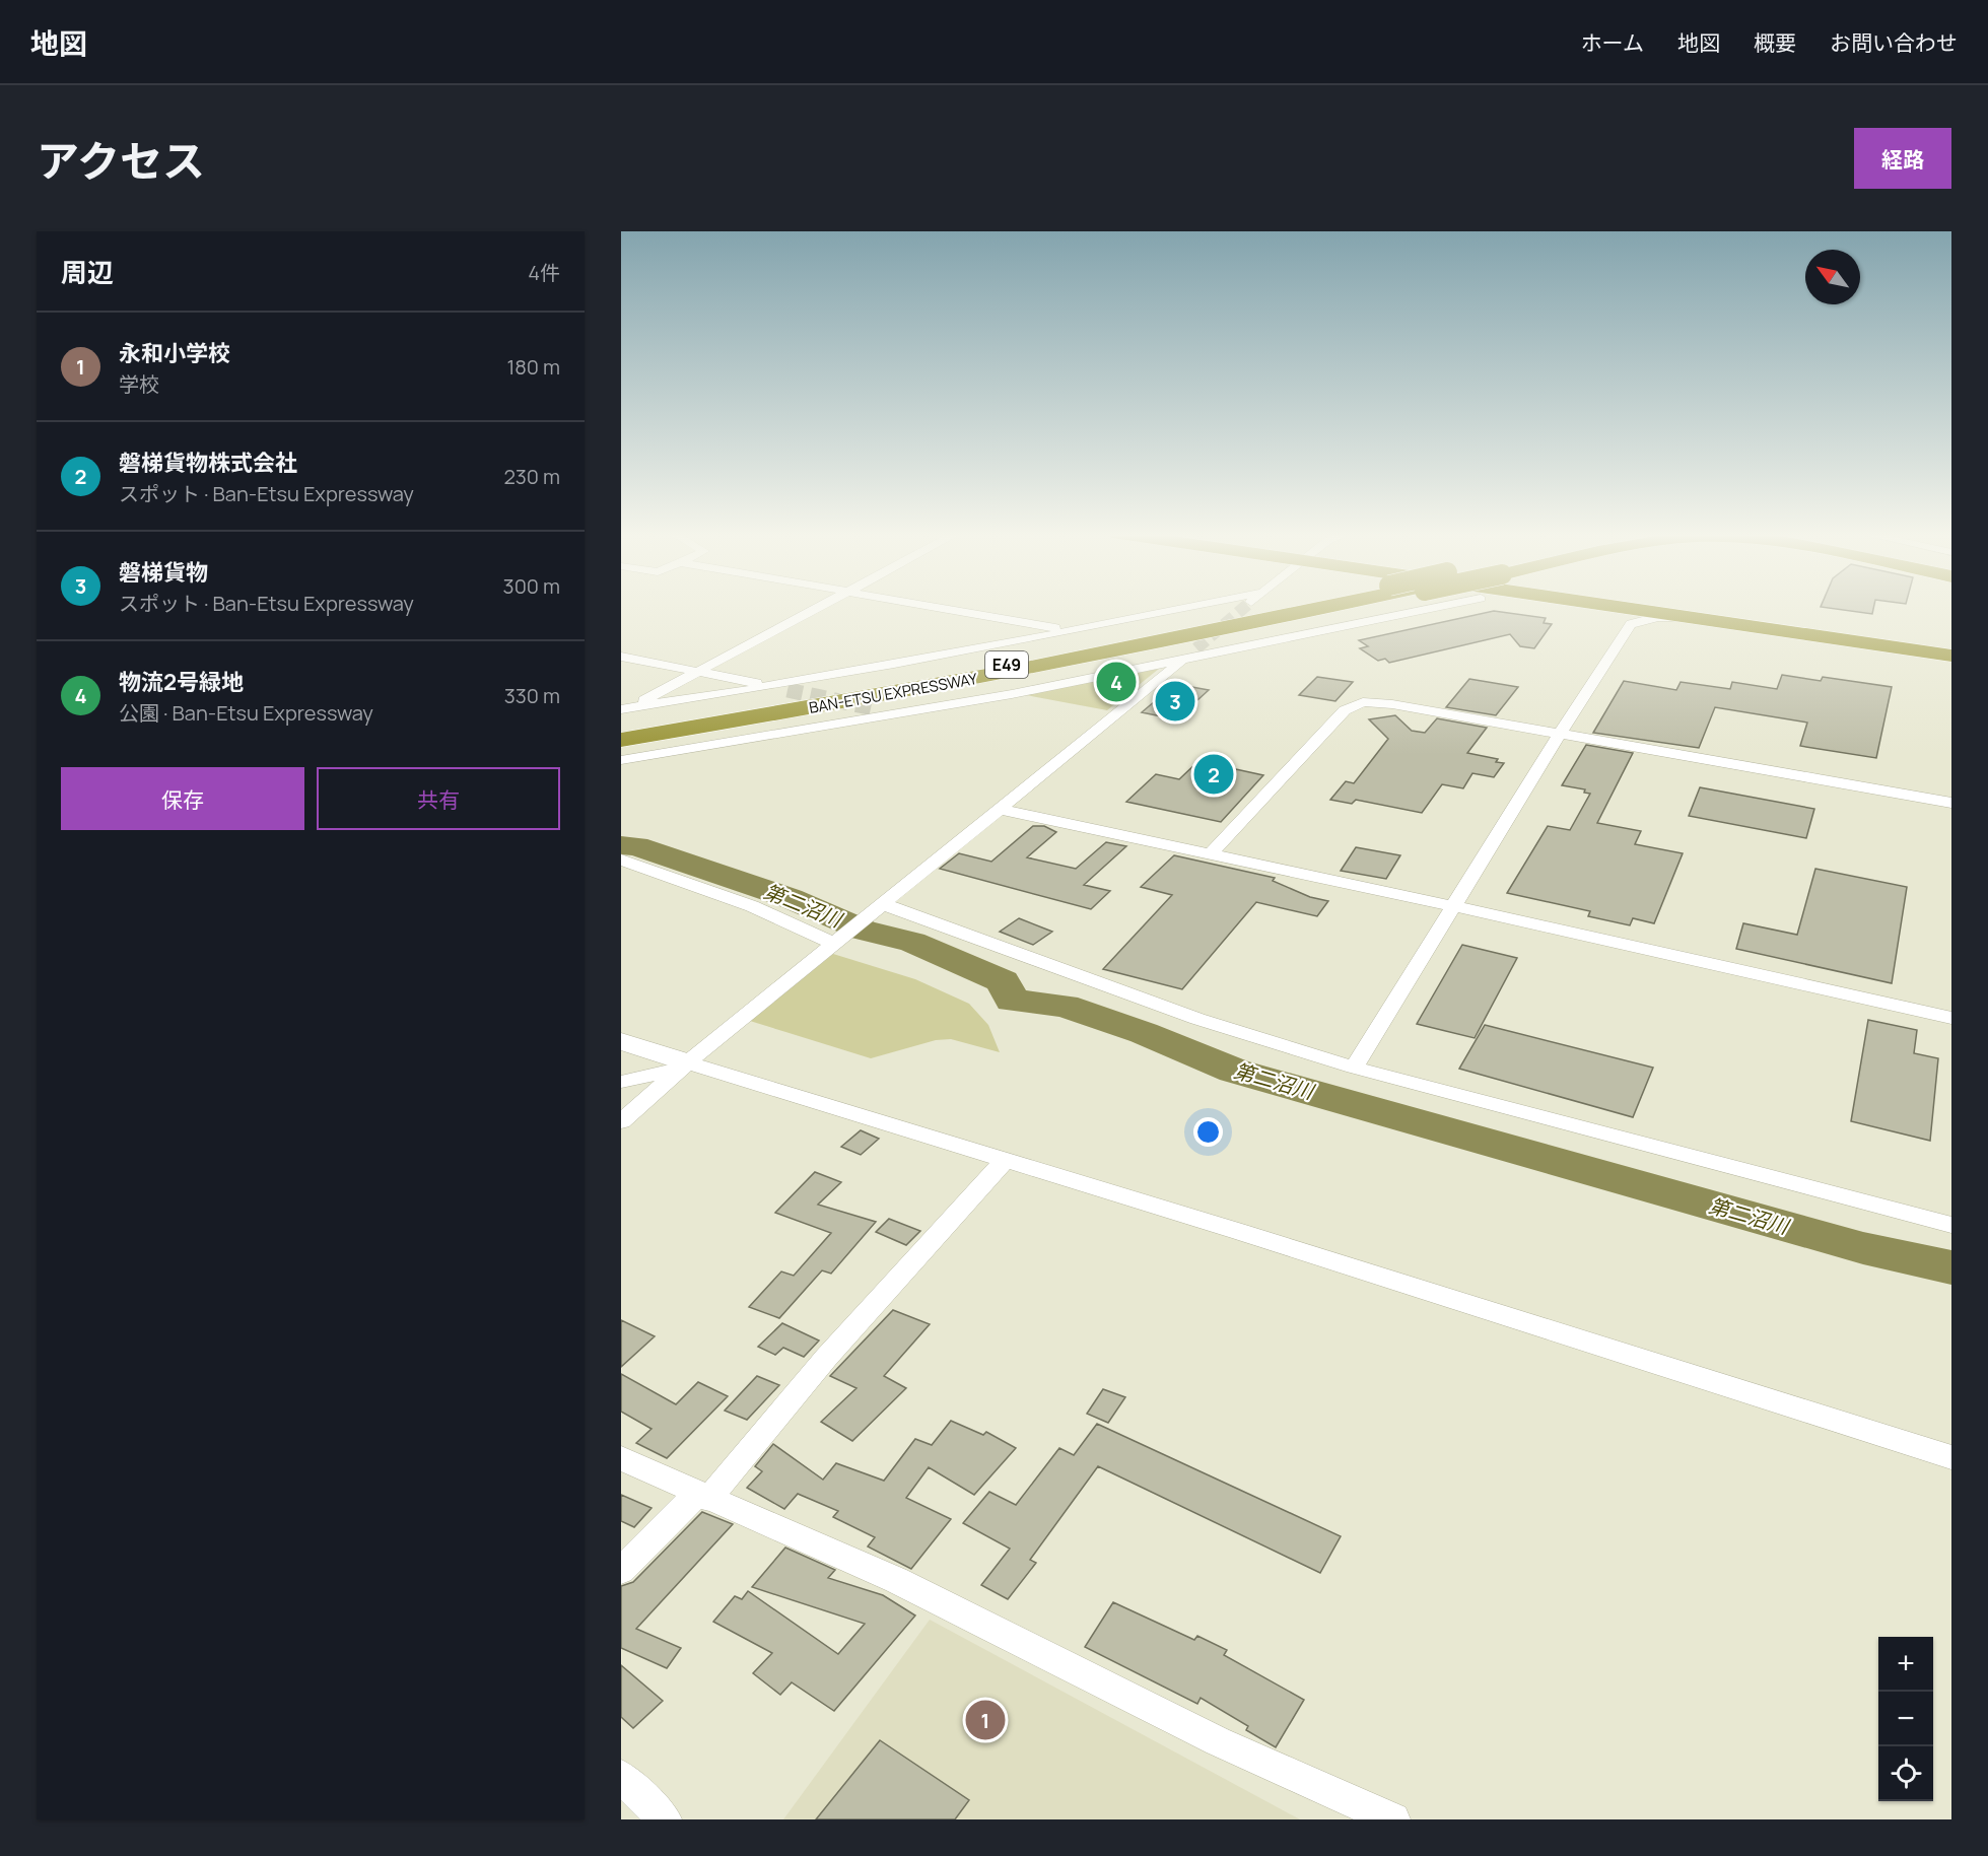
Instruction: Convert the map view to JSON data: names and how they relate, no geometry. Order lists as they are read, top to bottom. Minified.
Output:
{"streets":{"highway":["E49","BAN-ETSU EXPRESSWAY"]},"water":["第二沼川"],"north":"top left","page":{"header":"地図","nav":["ホーム","地図","概要","お問い合わせ"],"title":"アクセス","buttons":["経路",["保存","共有"]],"heading":["周辺","4件"],"list":[{"mark":"1","name":"永和小学校","note":"学校","value":"180 m"},{"mark":"2","name":"磐梯貨物株式会社","note":"スポット · Ban-Etsu Expressway","value":"230 m"},{"mark":"3","name":"磐梯貨物","note":"スポット · Ban-Etsu Expressway","value":"300 m"},{"mark":"4","name":"物流2号緑地","note":"公園 · Ban-Etsu Expressway","value":"330 m"}],"pins":["4","3","2","1"],"map_buttons":["+","−"]}}
